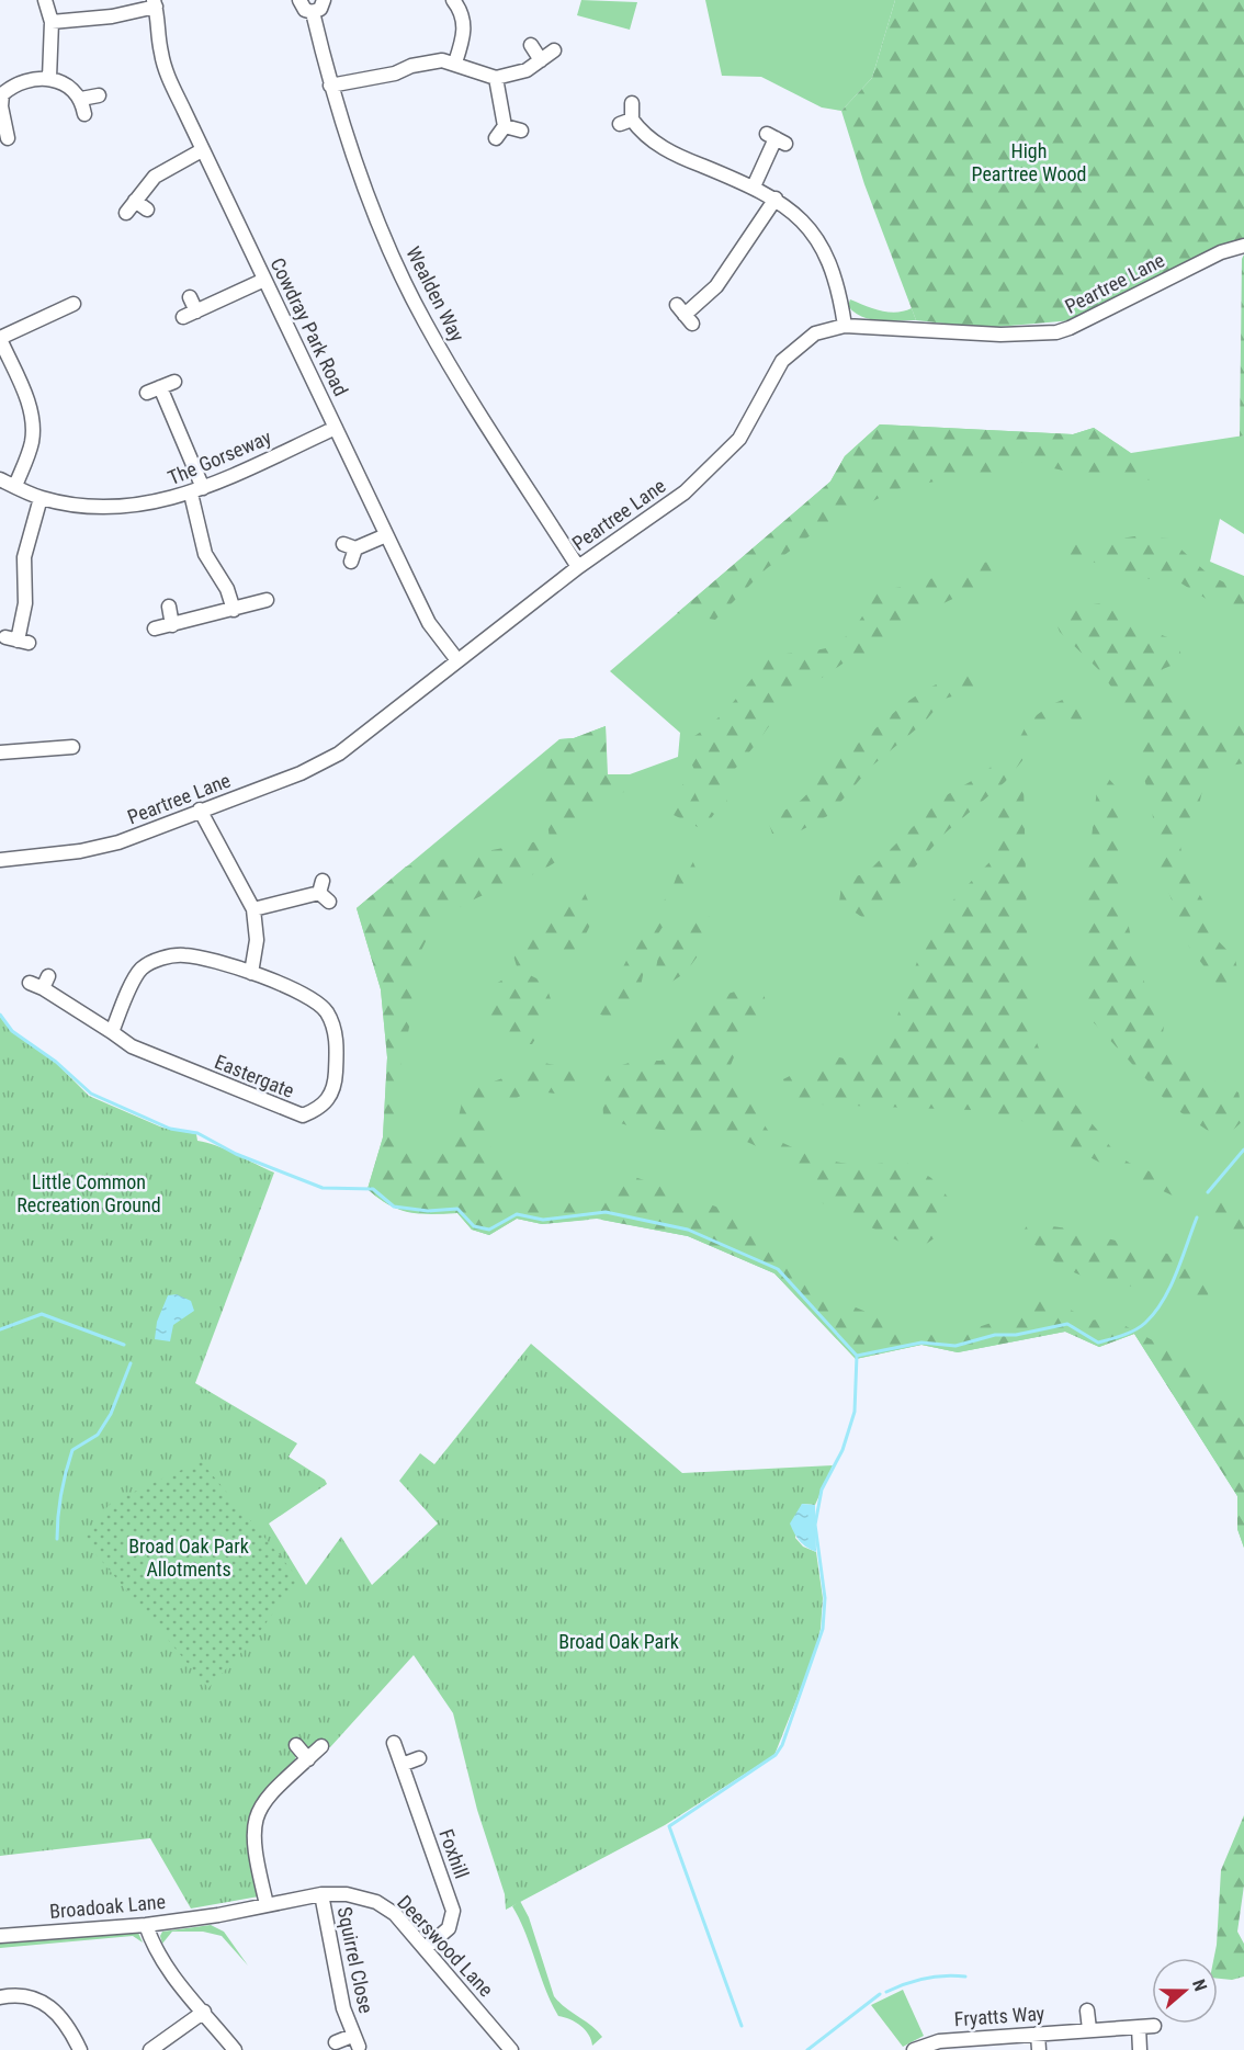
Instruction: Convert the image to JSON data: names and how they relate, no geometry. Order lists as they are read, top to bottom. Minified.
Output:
{"streets":{"street":["Peartree Lane","Wealden Way","Cowdray Park Road","The Gorseway","Eastergate","Foxhill","Broadoak Lane","Deerswood Lane","Squirrel Close","Fryatts Way"]},"crossings":[["Peartree Lane","Wealden Way"],["Peartree Lane","Cowdray Park Road"],["Cowdray Park Road","The Gorseway"],["Foxhill","Deerswood Lane"],["Broadoak Lane","Deerswood Lane"],["Deerswood Lane","Squirrel Close"]],"parks":["High Peartree Wood","Little Common Recreation Ground","Broad Oak Park Allotments","Broad Oak Park"],"north":"right"}
